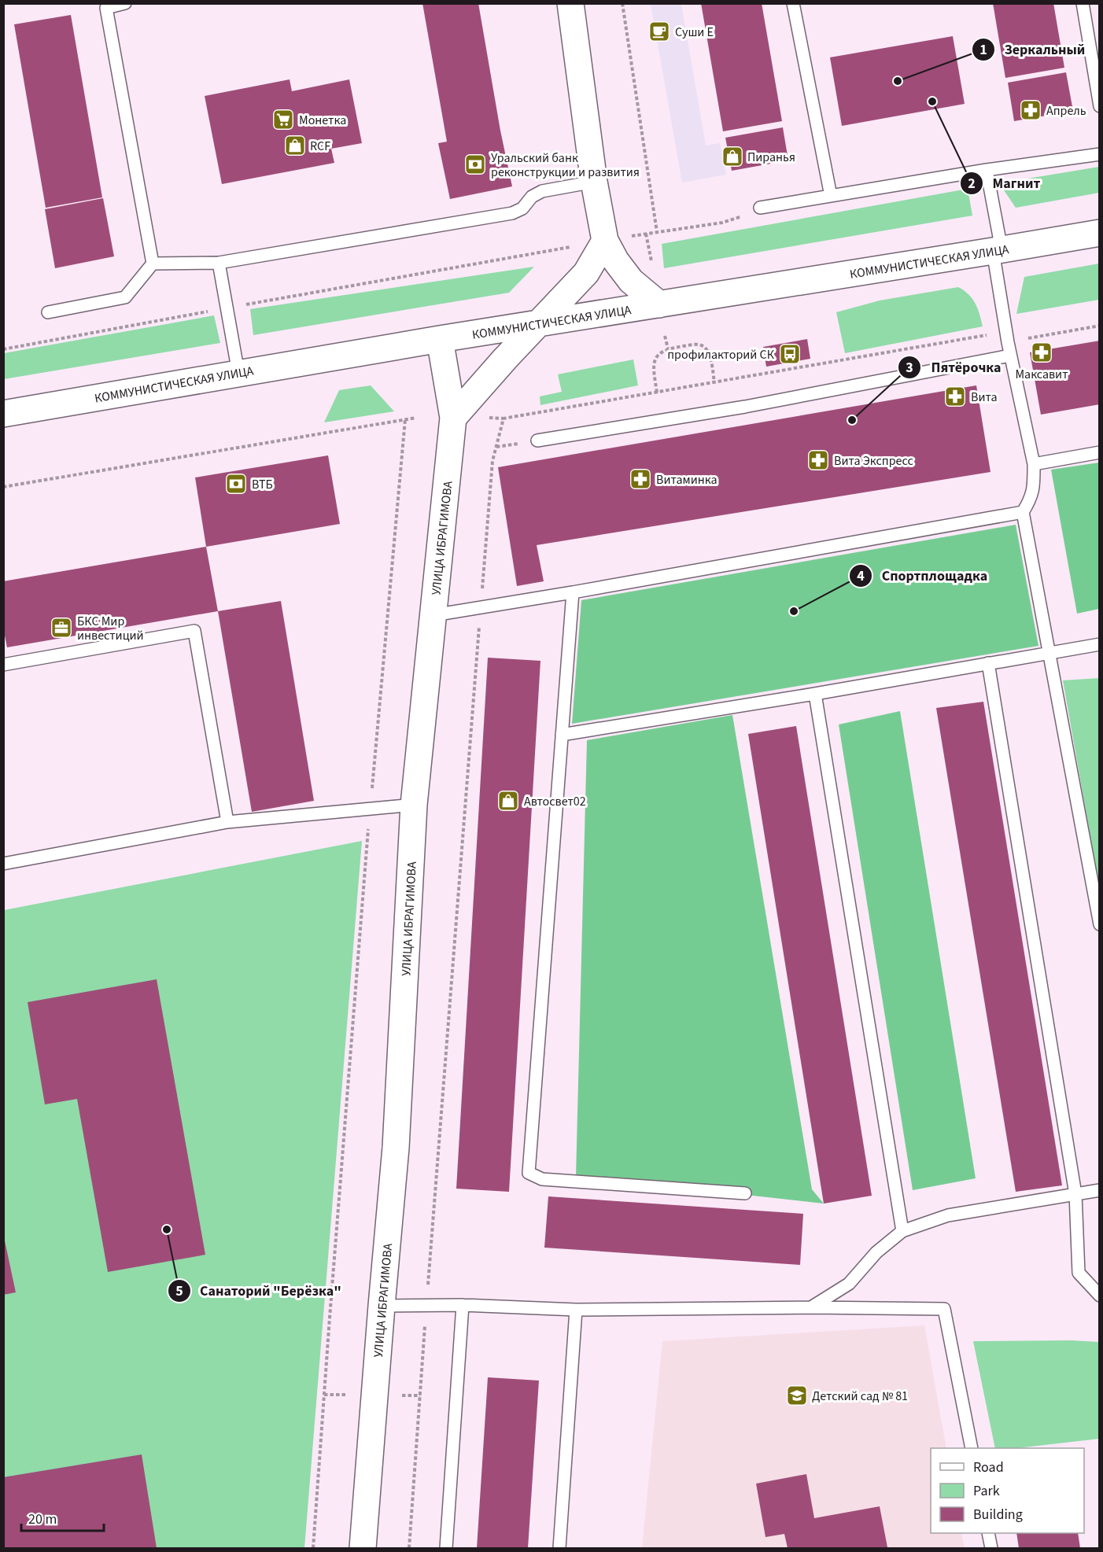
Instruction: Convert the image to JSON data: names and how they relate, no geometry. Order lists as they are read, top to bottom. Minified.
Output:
{"streets":{"main road":["КОММУНИСТИЧЕСКАЯ УЛИЦА","УЛИЦА ИБРАГИМОВА"]},"crossings":[["КОММУНИСТИЧЕСКАЯ УЛИЦА","УЛИЦА ИБРАГИМОВА"]],"places":{"cafe":["Суши Е"],"other":["Зеркальный","Магнит","Пятёрочка","Спортплощадка","Санаторий \"Берёзка\""],"pharmacy":["Апрель","Максавит","Вита","Вита Экспресс","Витаминка"],"supermarket":["Монетка"],"shop":["RCF","Пиранья","Автосвет02"],"bank":["Уральский банк реконструкции и развития","ВТБ"],"bus stop":["профилакторий СК"],"office":["БКС Мир инвестиций"],"school or university":["Детский сад № 81"]},"legend":["Road","Park","Building"],"scale_bar":"20 m"}
